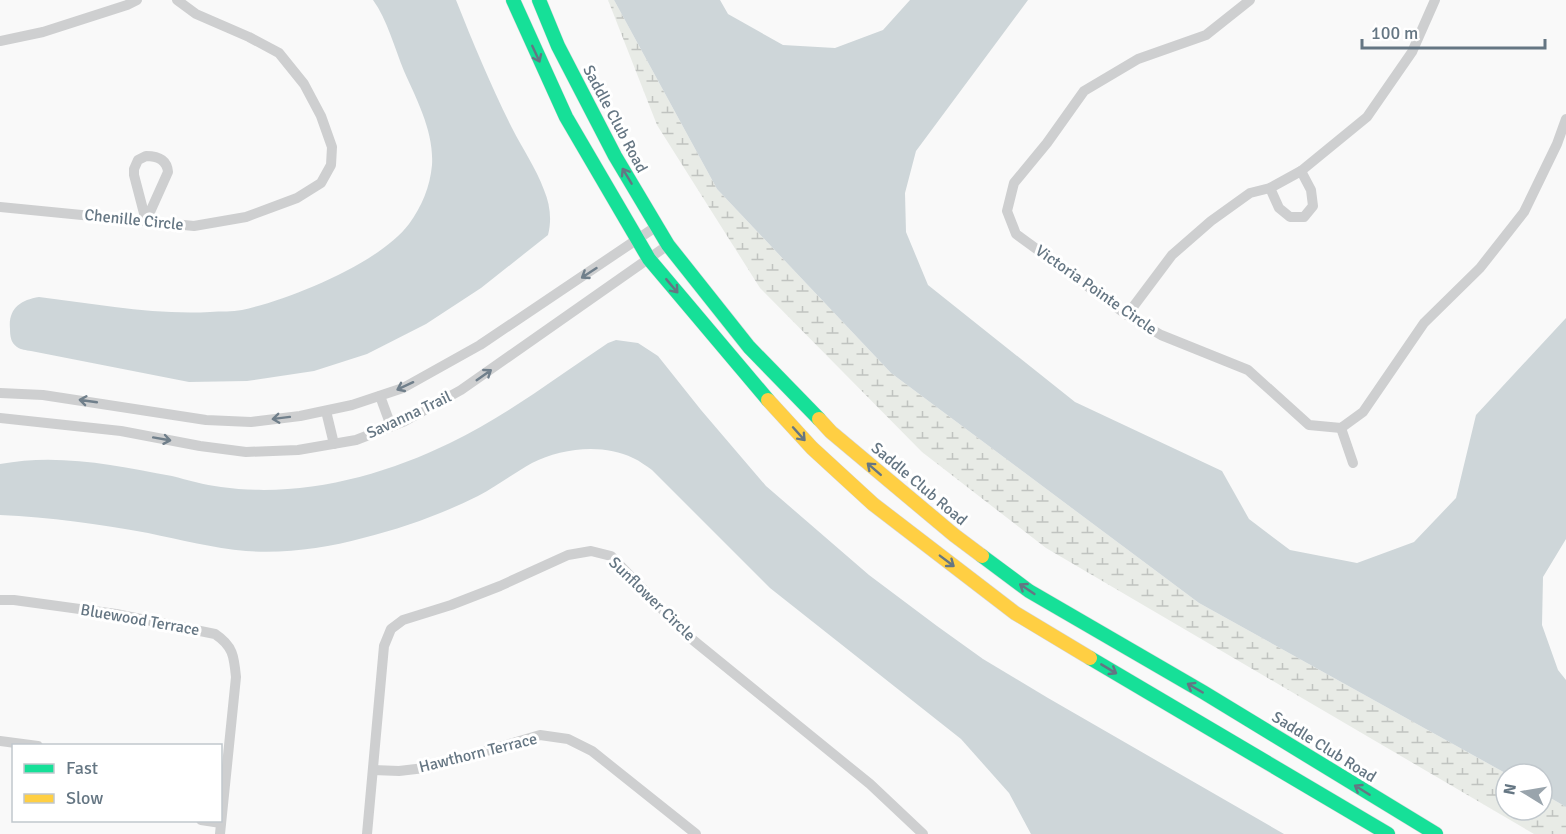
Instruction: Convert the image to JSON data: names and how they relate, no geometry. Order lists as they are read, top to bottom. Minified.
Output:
{"streets":{"street":["Saddle Club Road","Chenille Circle","Victoria Pointe Circle","Savanna Trail","Sunflower Circle","Bluewood Terrace","Hawthorn Terrace"]},"crossings":[["Saddle Club Road","Savanna Trail"],["Sunflower Circle","Hawthorn Terrace"]],"legend":["Fast","Slow"],"scale_bar":"100 m","north":"left"}
